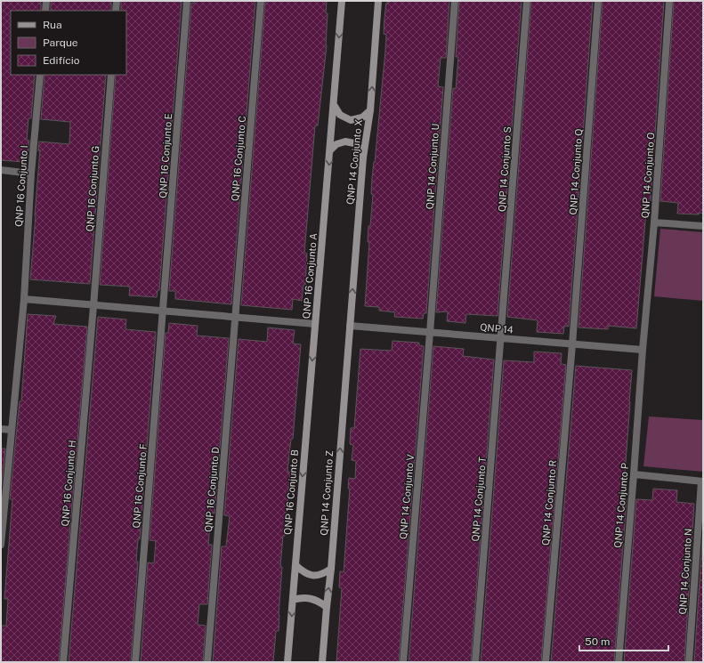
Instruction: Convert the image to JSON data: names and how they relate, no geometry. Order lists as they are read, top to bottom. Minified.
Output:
{"streets":{"street":["QNP 16 Conjunto E","QNP 16 Conjunto C","QNP 14 Conjunto X","QNP 14 Conjunto U","QNP 14 Conjunto S","QNP 14 Conjunto Q","QNP 14 Conjunto O","QNP 16 Conjunto I","QNP 16 Conjunto G","QNP 16 Conjunto A","QNP 14","QNP 16 Conjunto H","QNP 16 Conjunto F","QNP 16 Conjunto D","QNP 16 Conjunto B","QNP 14 Conjunto Z","QNP 14 Conjunto V","QNP 14 Conjunto T","QNP 14 Conjunto R","QNP 14 Conjunto P","QNP 14 Conjunto N"]},"crossings":[["QNP 16 Conjunto E","QNP 16 Conjunto A"],["QNP 16 Conjunto E","QNP 16 Conjunto F"],["QNP 16 Conjunto C","QNP 16 Conjunto A"],["QNP 16 Conjunto C","QNP 16 Conjunto D"],["QNP 14 Conjunto X","QNP 14"],["QNP 14 Conjunto X","QNP 14 Conjunto Z"],["QNP 14 Conjunto U","QNP 14"],["QNP 14 Conjunto U","QNP 14 Conjunto V"],["QNP 14 Conjunto S","QNP 14"],["QNP 14 Conjunto S","QNP 14 Conjunto T"],["QNP 14 Conjunto Q","QNP 14"],["QNP 14 Conjunto Q","QNP 14 Conjunto R"],["QNP 14 Conjunto O","QNP 14"],["QNP 14 Conjunto O","QNP 14 Conjunto P"],["QNP 16 Conjunto I","QNP 16 Conjunto A"],["QNP 16 Conjunto G","QNP 16 Conjunto A"],["QNP 16 Conjunto G","QNP 16 Conjunto H"],["QNP 16 Conjunto A","QNP 16 Conjunto H"],["QNP 16 Conjunto A","QNP 16 Conjunto F"],["QNP 16 Conjunto A","QNP 16 Conjunto D"],["QNP 16 Conjunto A","QNP 16 Conjunto B"],["QNP 14","QNP 14 Conjunto Z"],["QNP 14","QNP 14 Conjunto V"],["QNP 14","QNP 14 Conjunto T"],["QNP 14","QNP 14 Conjunto R"],["QNP 14","QNP 14 Conjunto P"]],"one_way":["QNP 14 Conjunto X","QNP 16 Conjunto A","QNP 16 Conjunto B","QNP 14 Conjunto Z"],"legend":["Rua","Parque","Edifício"],"scale_bar":"50 m"}
